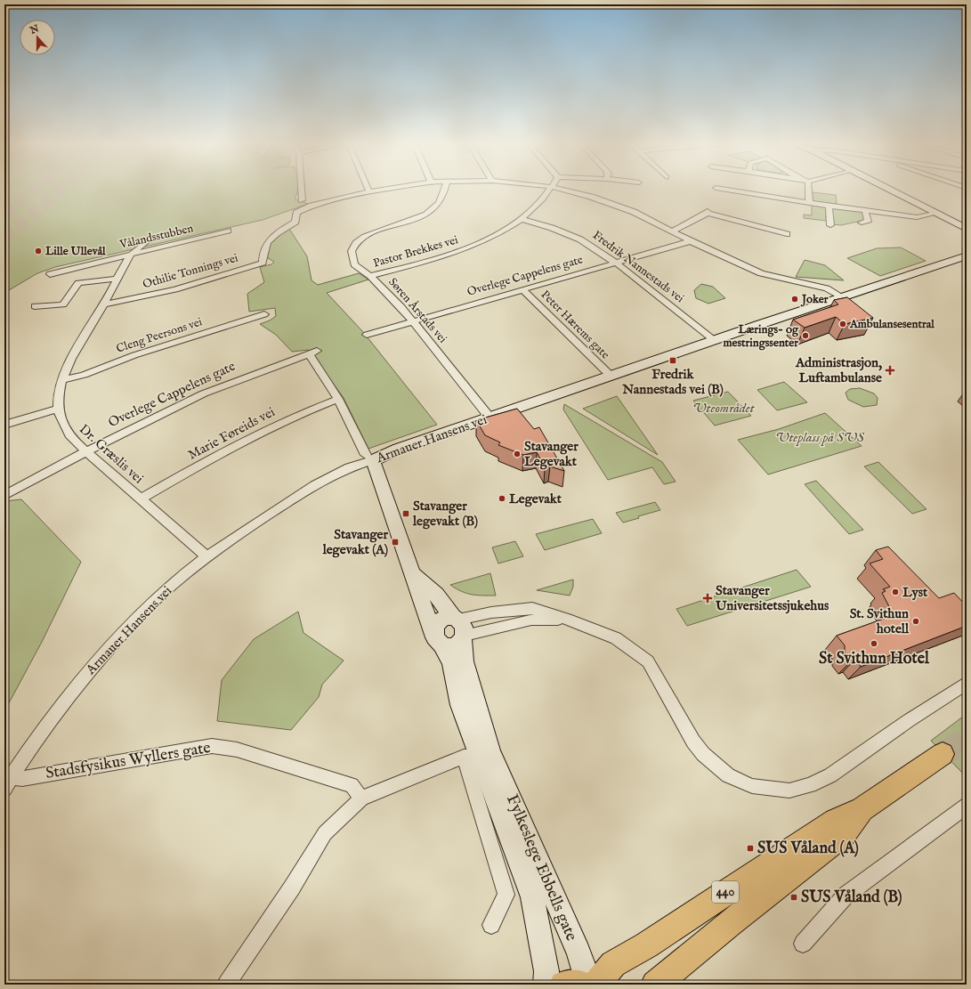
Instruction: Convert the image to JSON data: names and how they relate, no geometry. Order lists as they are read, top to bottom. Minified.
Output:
{"streets":{"main road":["440"],"street":["Vålandsstubben","Pastor Brekkes vei","Fredrik Nannestads vei","Othilie Tonnings vei","Overlege Cappelens gate","Søren Årstads vei","Peter Hærems gate","Cleng Peersons vei","Marie Føreids vei","Armauer Hansens vei","Dr. Græslis vei","Stadsfysikus Wyllers gate","Fylkeslege Ebbells gate"]},"crossings":[["Vålandsstubben","Dr. Græslis vei"],["Pastor Brekkes vei","Fredrik Nannestads vei"],["Pastor Brekkes vei","Søren Årstads vei"],["Fredrik Nannestads vei","Overlege Cappelens gate"],["Fredrik Nannestads vei","Armauer Hansens vei"],["Othilie Tonnings vei","Dr. Græslis vei"],["Overlege Cappelens gate","Søren Årstads vei"],["Overlege Cappelens gate","Peter Hærems gate"],["Overlege Cappelens gate","Dr. Græslis vei"],["Overlege Cappelens gate","Fylkeslege Ebbells gate"],["Søren Årstads vei","Armauer Hansens vei"],["Peter Hærems gate","Armauer Hansens vei"],["Cleng Peersons vei","Dr. Græslis vei"],["Marie Føreids vei","Dr. Græslis vei"],["Marie Føreids vei","Fylkeslege Ebbells gate"],["Armauer Hansens vei","Dr. Græslis vei"],["Armauer Hansens vei","Stadsfysikus Wyllers gate"],["Armauer Hansens vei","Fylkeslege Ebbells gate"]],"parks":["Uteområdet","Uteplass på SUS"],"places":{"other":["Lille Ullevål","Joker","Ambulansesentral","Lærings- og mestringssenter","Stavanger Legevakt","Legevakt","Lyst","St. Svithun hotell","St Svithun Hotel"],"transit":["Fredrik Nannestads vei (B)","Stavanger legevakt (B)","Stavanger legevakt (A)","SUS Våland (A)","SUS Våland (B)"],"health":["Administrasjon, Luftambulanse","Stavanger Universitetssjukehus"]},"north":"top"}
